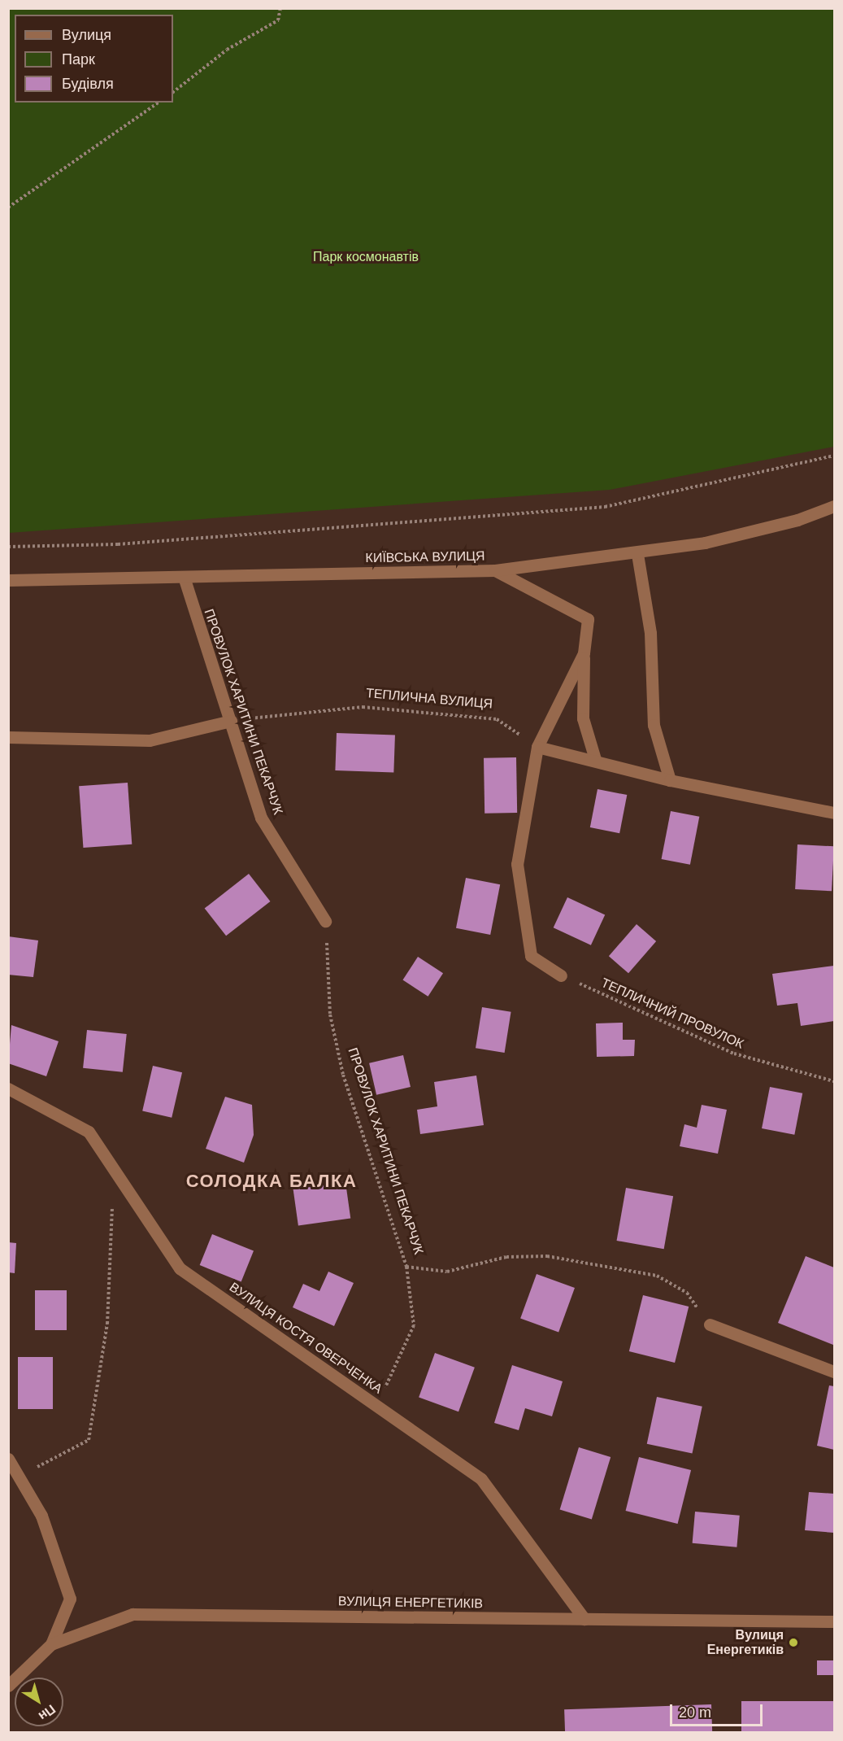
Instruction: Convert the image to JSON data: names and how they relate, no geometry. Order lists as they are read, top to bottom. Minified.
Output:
{"streets":{"street":["КИЇВСЬКА ВУЛИЦЯ","ПРОВУЛОК ХАРИТИНИ ПЕКАРЧУК","ВУЛИЦЯ КОСТЯ ОВЕРЧЕНКА","ВУЛИЦЯ ЕНЕРГЕТИКІВ"],"path":["ТЕПЛИЧНА ВУЛИЦЯ","ТЕПЛИЧНИЙ ПРОВУЛОК"]},"crossings":[["КИЇВСЬКА ВУЛИЦЯ","ПРОВУЛОК ХАРИТИНИ ПЕКАРЧУК"],["ТЕПЛИЧНА ВУЛИЦЯ","ПРОВУЛОК ХАРИТИНИ ПЕКАРЧУК"],["ПРОВУЛОК ХАРИТИНИ ПЕКАРЧУК","ВУЛИЦЯ КОСТЯ ОВЕРЧЕНКА"],["ВУЛИЦЯ КОСТЯ ОВЕРЧЕНКА","ВУЛИЦЯ ЕНЕРГЕТИКІВ"]],"districts":["СОЛОДКА БАЛКА"],"parks":["Парк космонавтів"],"places":["Вулиця Енергетиків"],"legend":["Вулиця","Парк","Будівля"],"scale_bar":"20 m","north":"bottom right"}
